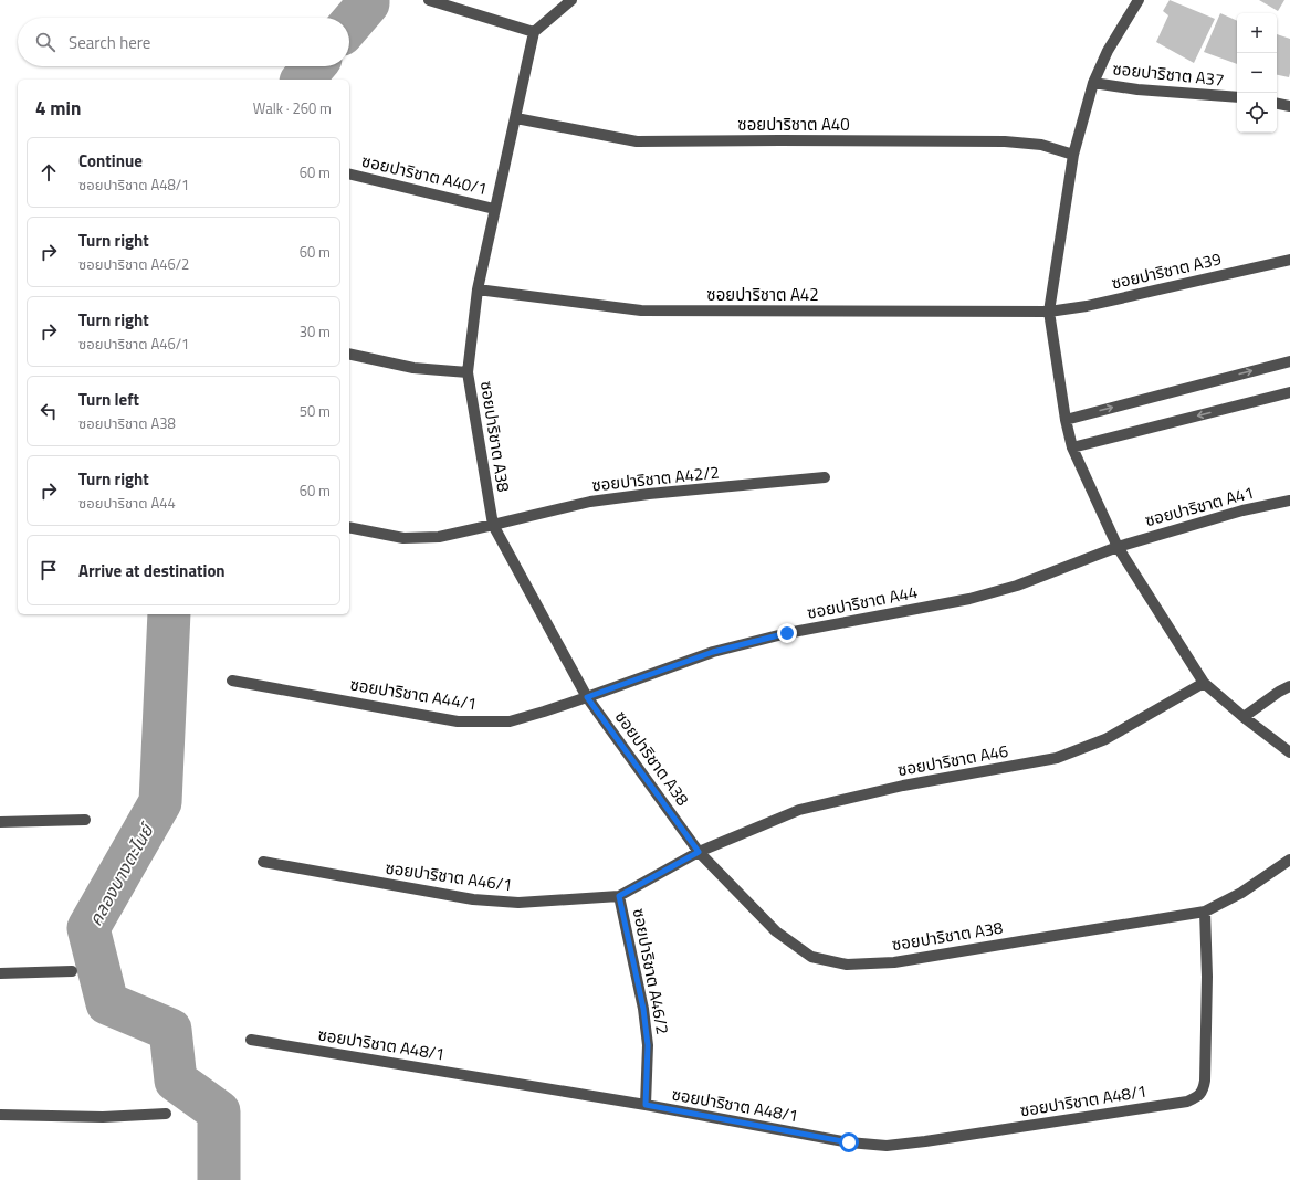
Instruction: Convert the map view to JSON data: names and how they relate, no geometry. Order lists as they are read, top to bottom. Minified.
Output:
{"streets":{"street":["ซอยปาริชาต A37","ซอยปาริชาต A40","ซอยปาริชาต A40/1","ซอยปาริชาต A39","ซอยปาริชาต A42","ซอยปาริชาต A38","ซอยปาริชาต A42/2","ซอยปาริชาต A41","ซอยปาริชาต A44","ซอยปาริชาต A44/1","ซอยปาริชาต A46","ซอยปาริชาต A46/1","ซอยปาริชาต A46/2","ซอยปาริชาต A48/1"]},"crossings":[["ซอยปาริชาต A40","ซอยปาริชาต A38"],["ซอยปาริชาต A40/1","ซอยปาริชาต A38"],["ซอยปาริชาต A39","ซอยปาริชาต A42"],["ซอยปาริชาต A42","ซอยปาริชาต A38"],["ซอยปาริชาต A38","ซอยปาริชาต A42/2"],["ซอยปาริชาต A38","ซอยปาริชาต A44"],["ซอยปาริชาต A38","ซอยปาริชาต A44/1"],["ซอยปาริชาต A38","ซอยปาริชาต A46"],["ซอยปาริชาต A38","ซอยปาริชาต A46/1"],["ซอยปาริชาต A38","ซอยปาริชาต A48/1"],["ซอยปาริชาต A41","ซอยปาริชาต A44"],["ซอยปาริชาต A44","ซอยปาริชาต A44/1"],["ซอยปาริชาต A46","ซอยปาริชาต A46/1"],["ซอยปาริชาต A46/1","ซอยปาริชาต A46/2"],["ซอยปาริชาต A46/2","ซอยปาริชาต A48/1"]],"water":["คลองบางตะไนย์"],"page":{"map_buttons":["+","−"],"search":"Search here","heading":["4 min","Walk · 260 m"],"list":[["Continue","ซอยปาริชาต A48/1","60 m"],["Turn right","ซอยปาริชาต A46/2","60 m"],["Turn right","ซอยปาริชาต A46/1","30 m"],["Turn left","ซอยปาริชาต A38","50 m"],["Turn right","ซอยปาริชาต A44","60 m"],"Arrive at destination"]}}
